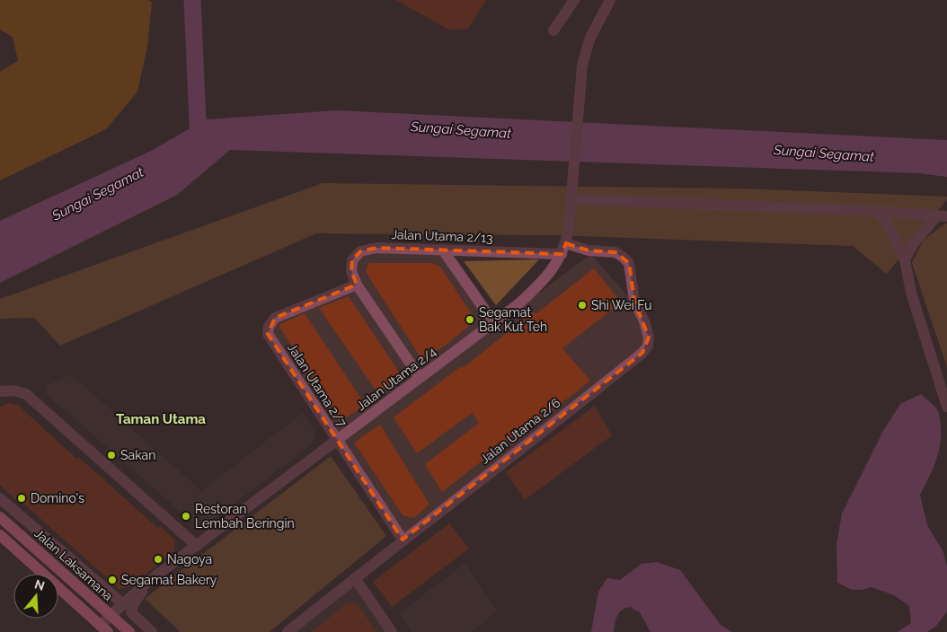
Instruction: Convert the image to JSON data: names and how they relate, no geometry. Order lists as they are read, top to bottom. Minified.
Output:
{"streets":{"main road":["Jalan Laksamana"],"street":["Jalan Utama 2/13","Jalan Utama 2/4","Jalan Utama 2/7","Jalan Utama 2/6"]},"crossings":[["Jalan Utama 2/13","Jalan Utama 2/4"],["Jalan Utama 2/13","Jalan Utama 2/7"],["Jalan Utama 2/4","Jalan Utama 2/7"],["Jalan Utama 2/4","Jalan Utama 2/6"],["Jalan Utama 2/4","Jalan Laksamana"],["Jalan Utama 2/7","Jalan Utama 2/6"]],"districts":["Taman Utama"],"water":["Sungai Segamat"],"places":["Shi Wei Fu","Segamat Bak Kut Teh","Sakan","Domino's","Restoran Lembah Beringin","Nagoya","Segamat Bakery"],"north":"top"}
